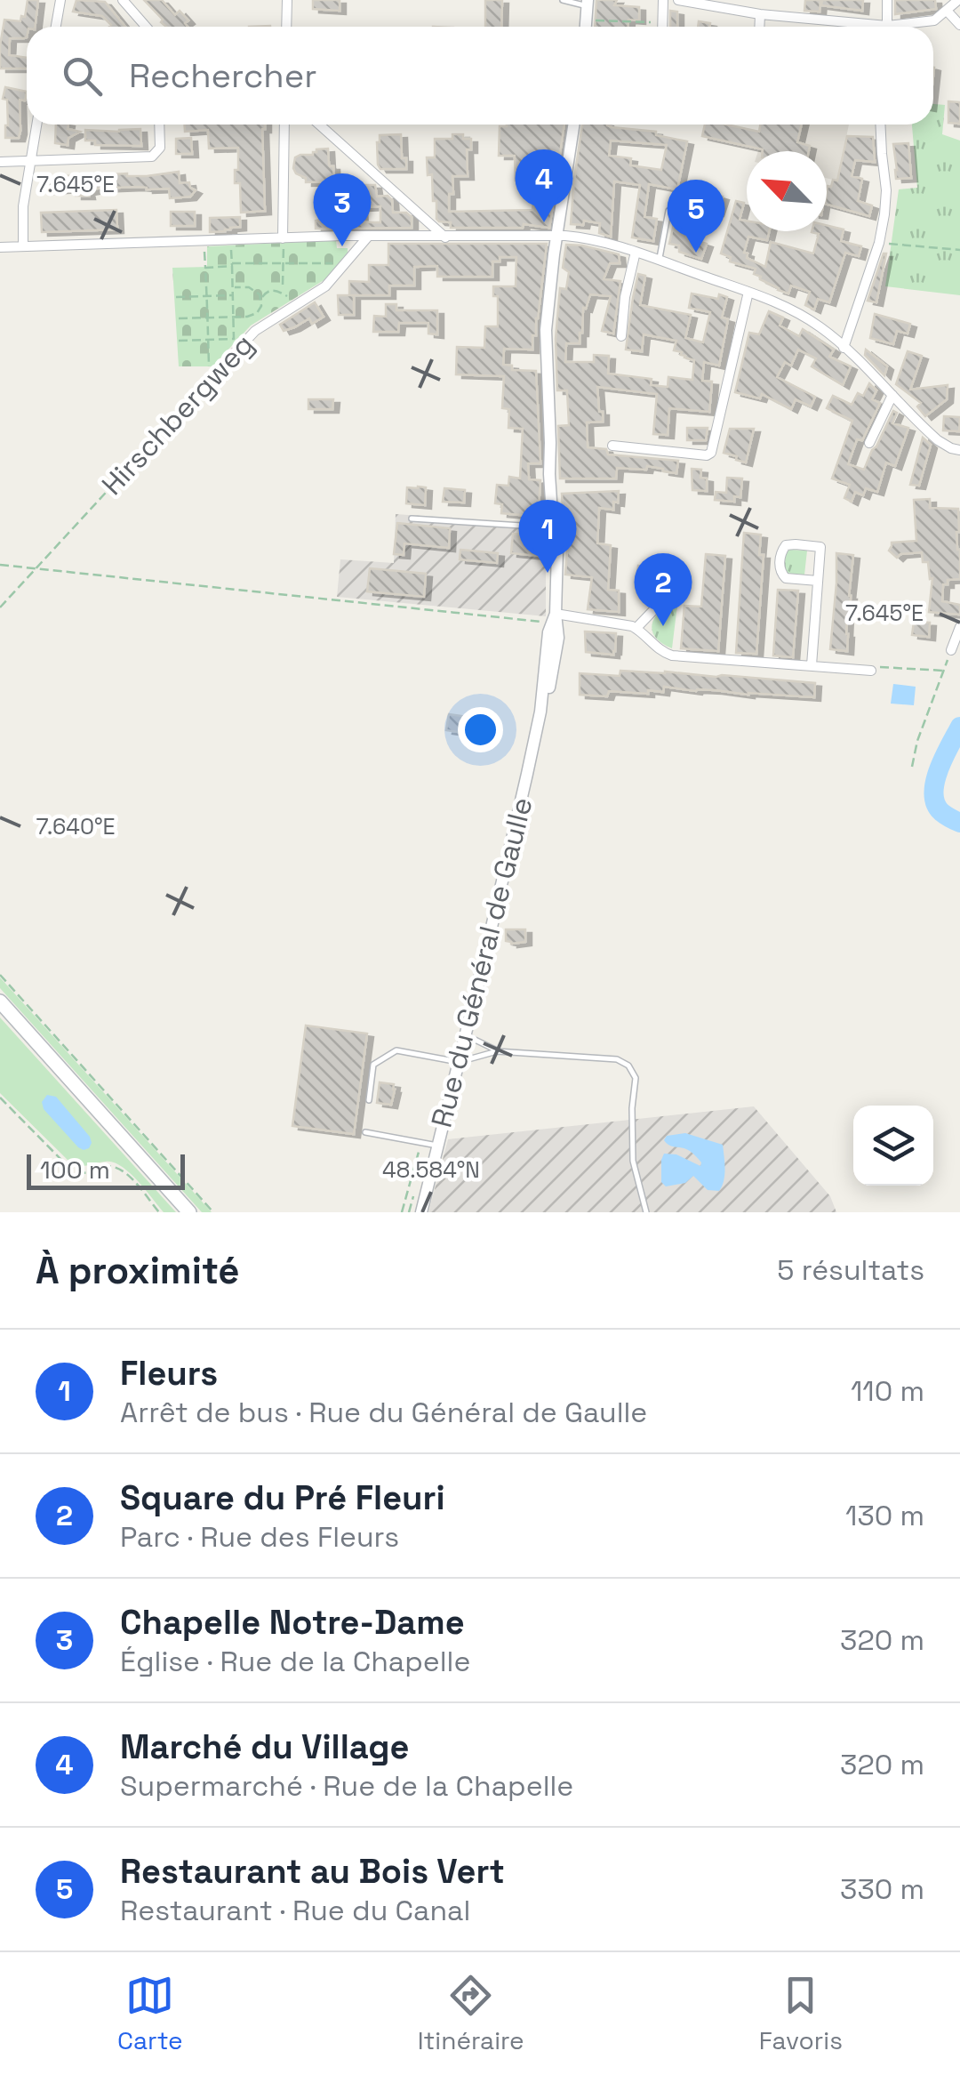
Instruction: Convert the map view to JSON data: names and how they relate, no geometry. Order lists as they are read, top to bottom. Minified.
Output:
{"streets":{"street":["Hirschbergweg","Rue du Général de Gaulle"]},"scale_bar":"100 m","north":"top left","page":{"search":"Rechercher","pins":["4","3","5","1","2"],"scale":"100 m","heading":["À proximité","5 résultats"],"list":[{"mark":"1","name":"Fleurs","note":"Arrêt de bus · Rue du Général de Gaulle","value":"110 m"},{"mark":"2","name":"Square du Pré Fleuri","note":"Parc · Rue des Fleurs","value":"130 m"},{"mark":"3","name":"Chapelle Notre-Dame","note":"Église · Rue de la Chapelle","value":"320 m"},{"mark":"4","name":"Marché du Village","note":"Supermarché · Rue de la Chapelle","value":"320 m"},{"mark":"5","name":"Restaurant au Bois Vert","note":"Restaurant · Rue du Canal","value":"330 m"}],"nav":["Carte","Itinéraire","Favoris"]},"coordinates":["7.645°E","7.640°E","48.584°N"]}
